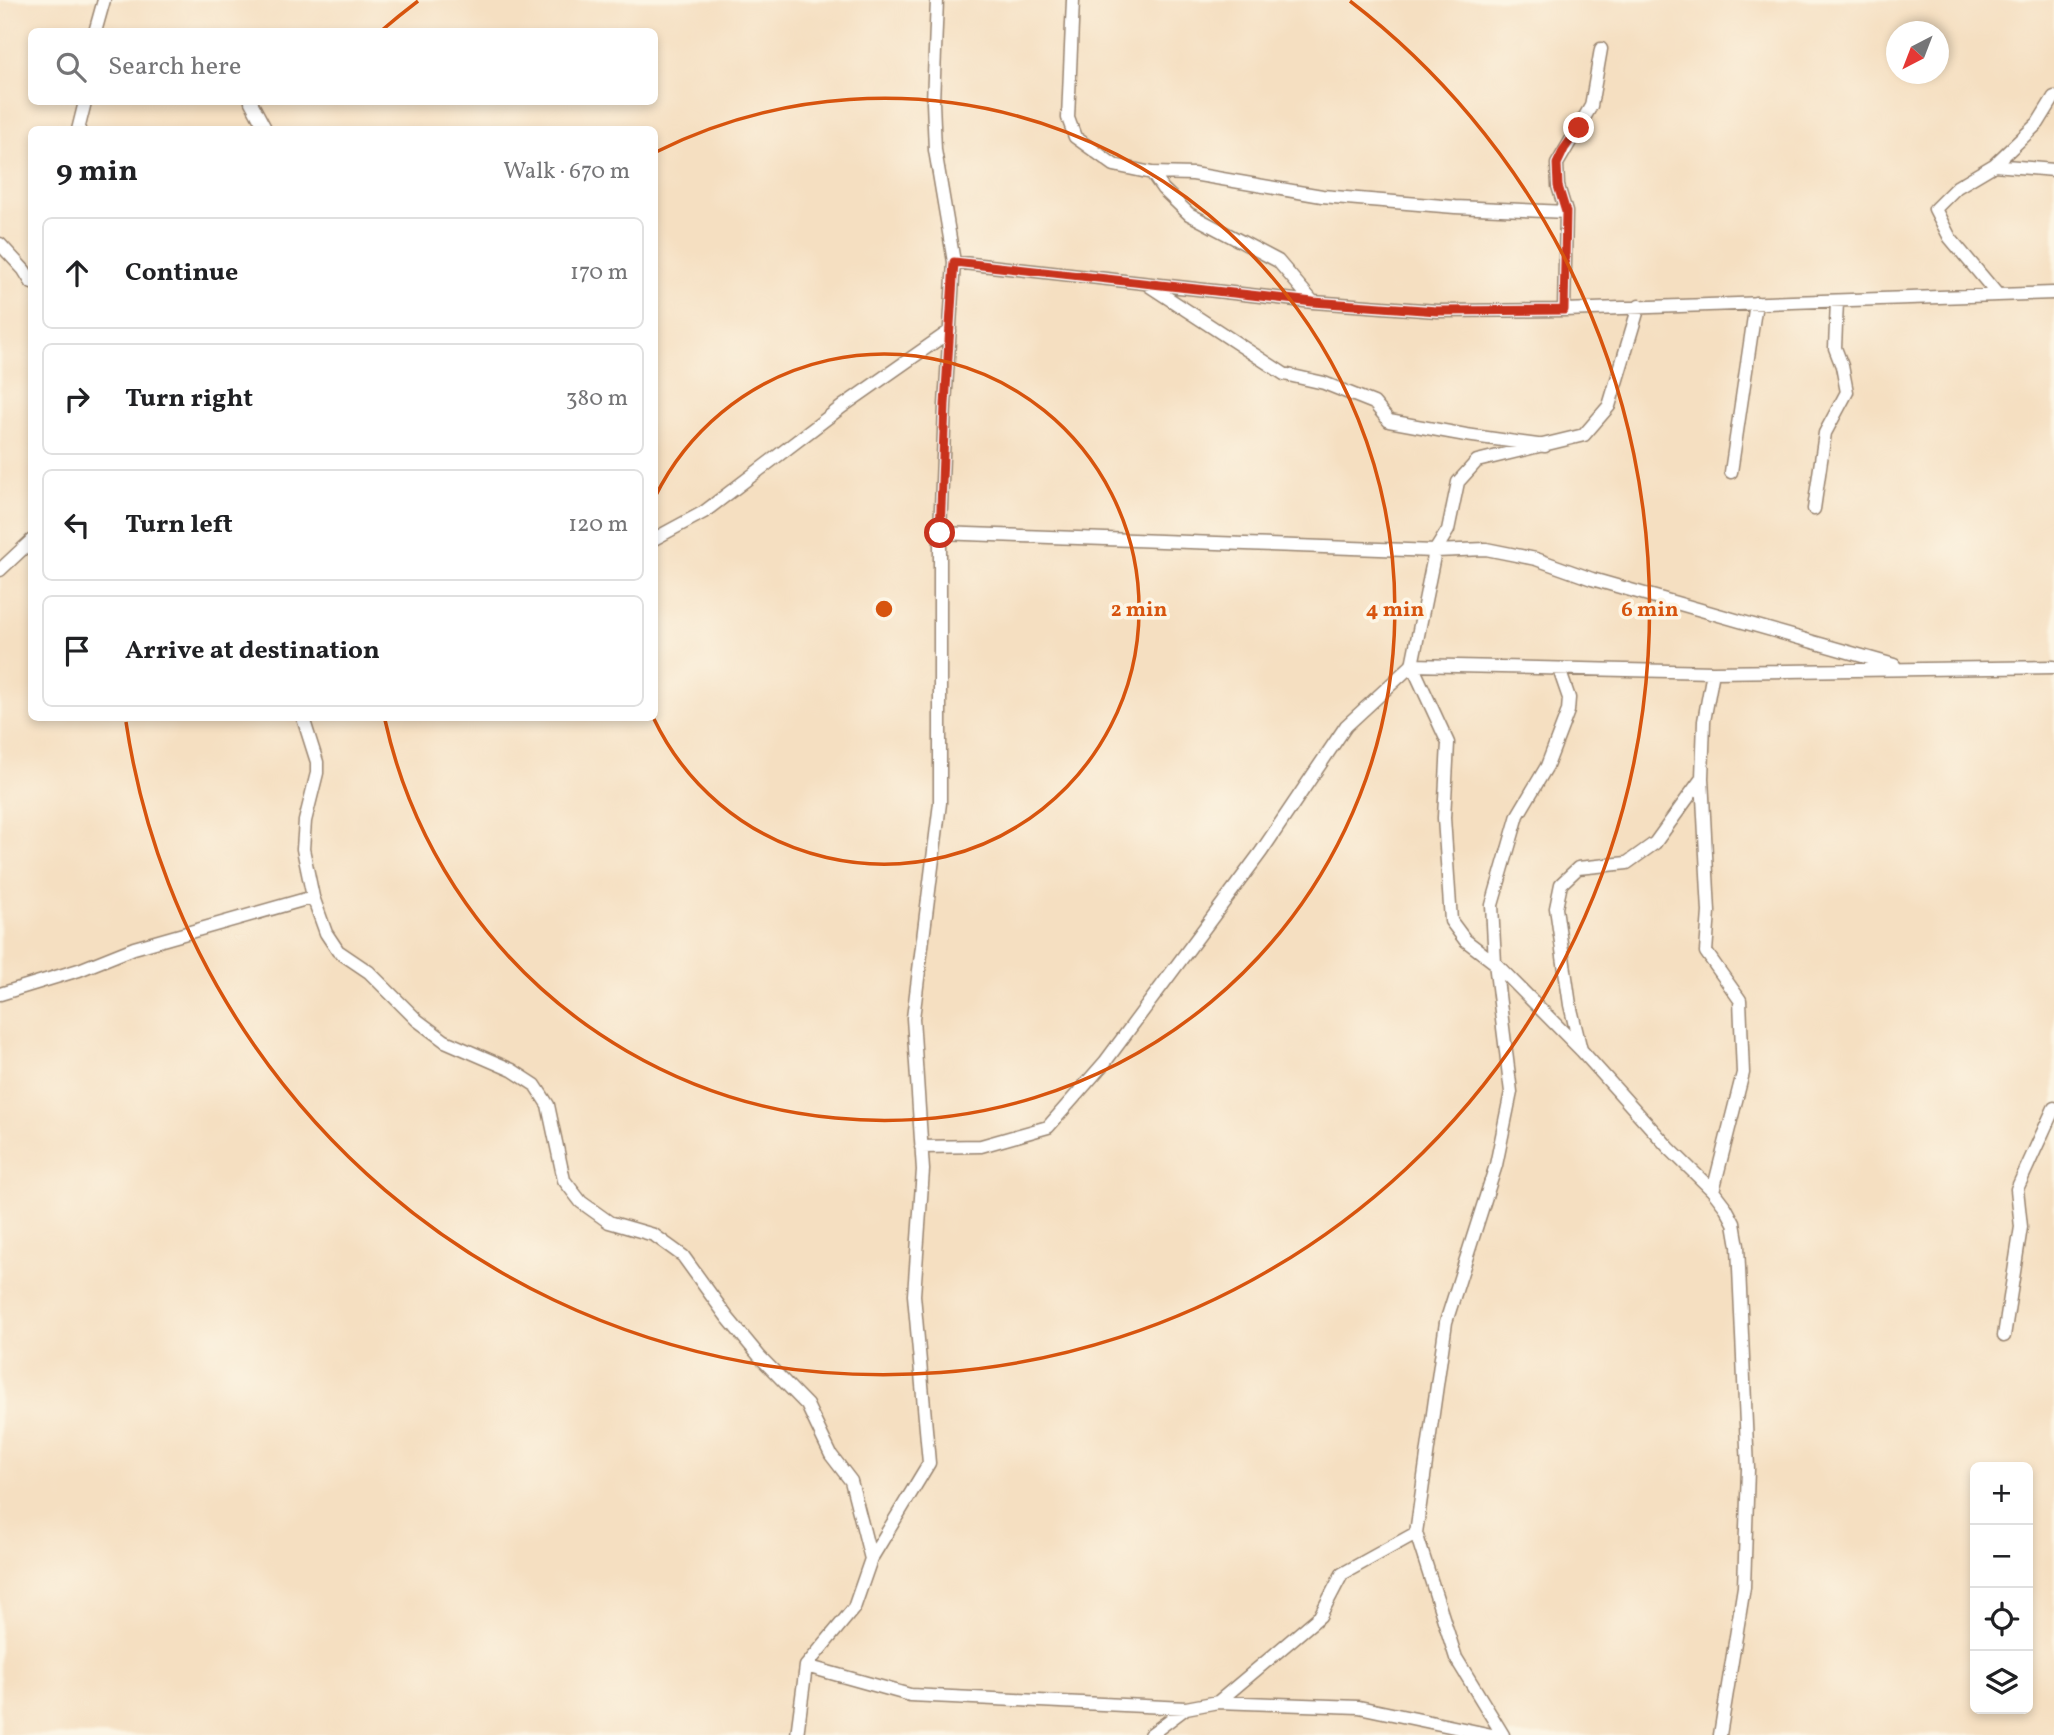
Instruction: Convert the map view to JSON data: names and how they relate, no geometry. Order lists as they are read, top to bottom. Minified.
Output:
{"north":"bottom left","page":{"search":"Search here","heading":["9 min","Walk · 670 m"],"list":[["Continue","170 m"],["Turn right","380 m"],["Turn left","120 m"],"Arrive at destination"],"map_buttons":["+","−"]},"rings":["2 min","4 min","6 min"]}
